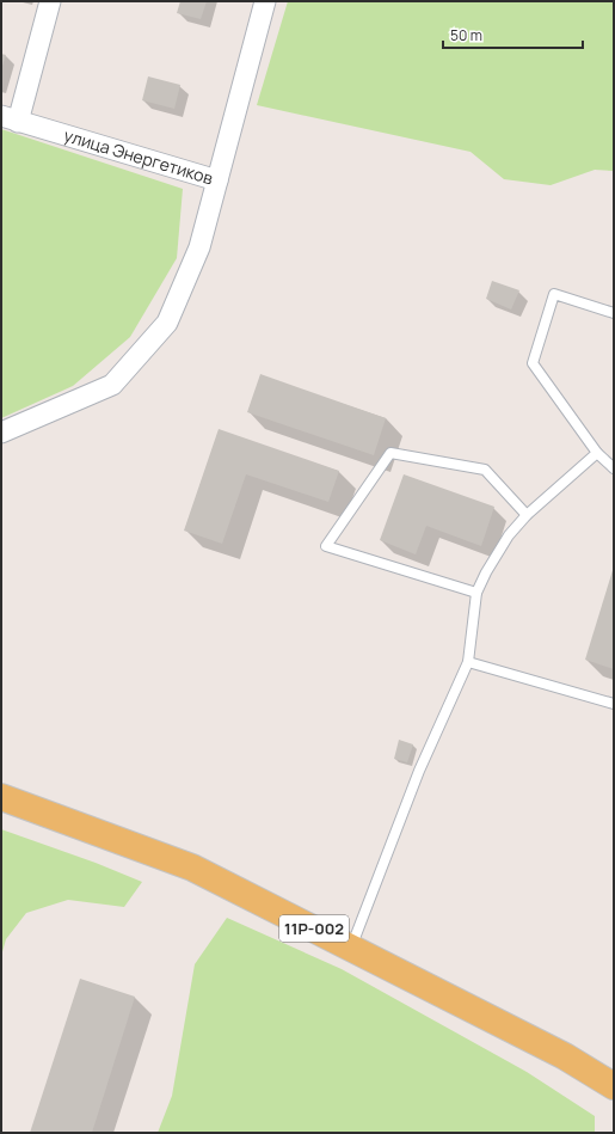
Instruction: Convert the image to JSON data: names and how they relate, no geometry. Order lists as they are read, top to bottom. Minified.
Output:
{"streets":{"main road":["11Р-002"],"street":["улица Энергетиков"]},"scale_bar":"50 m"}
